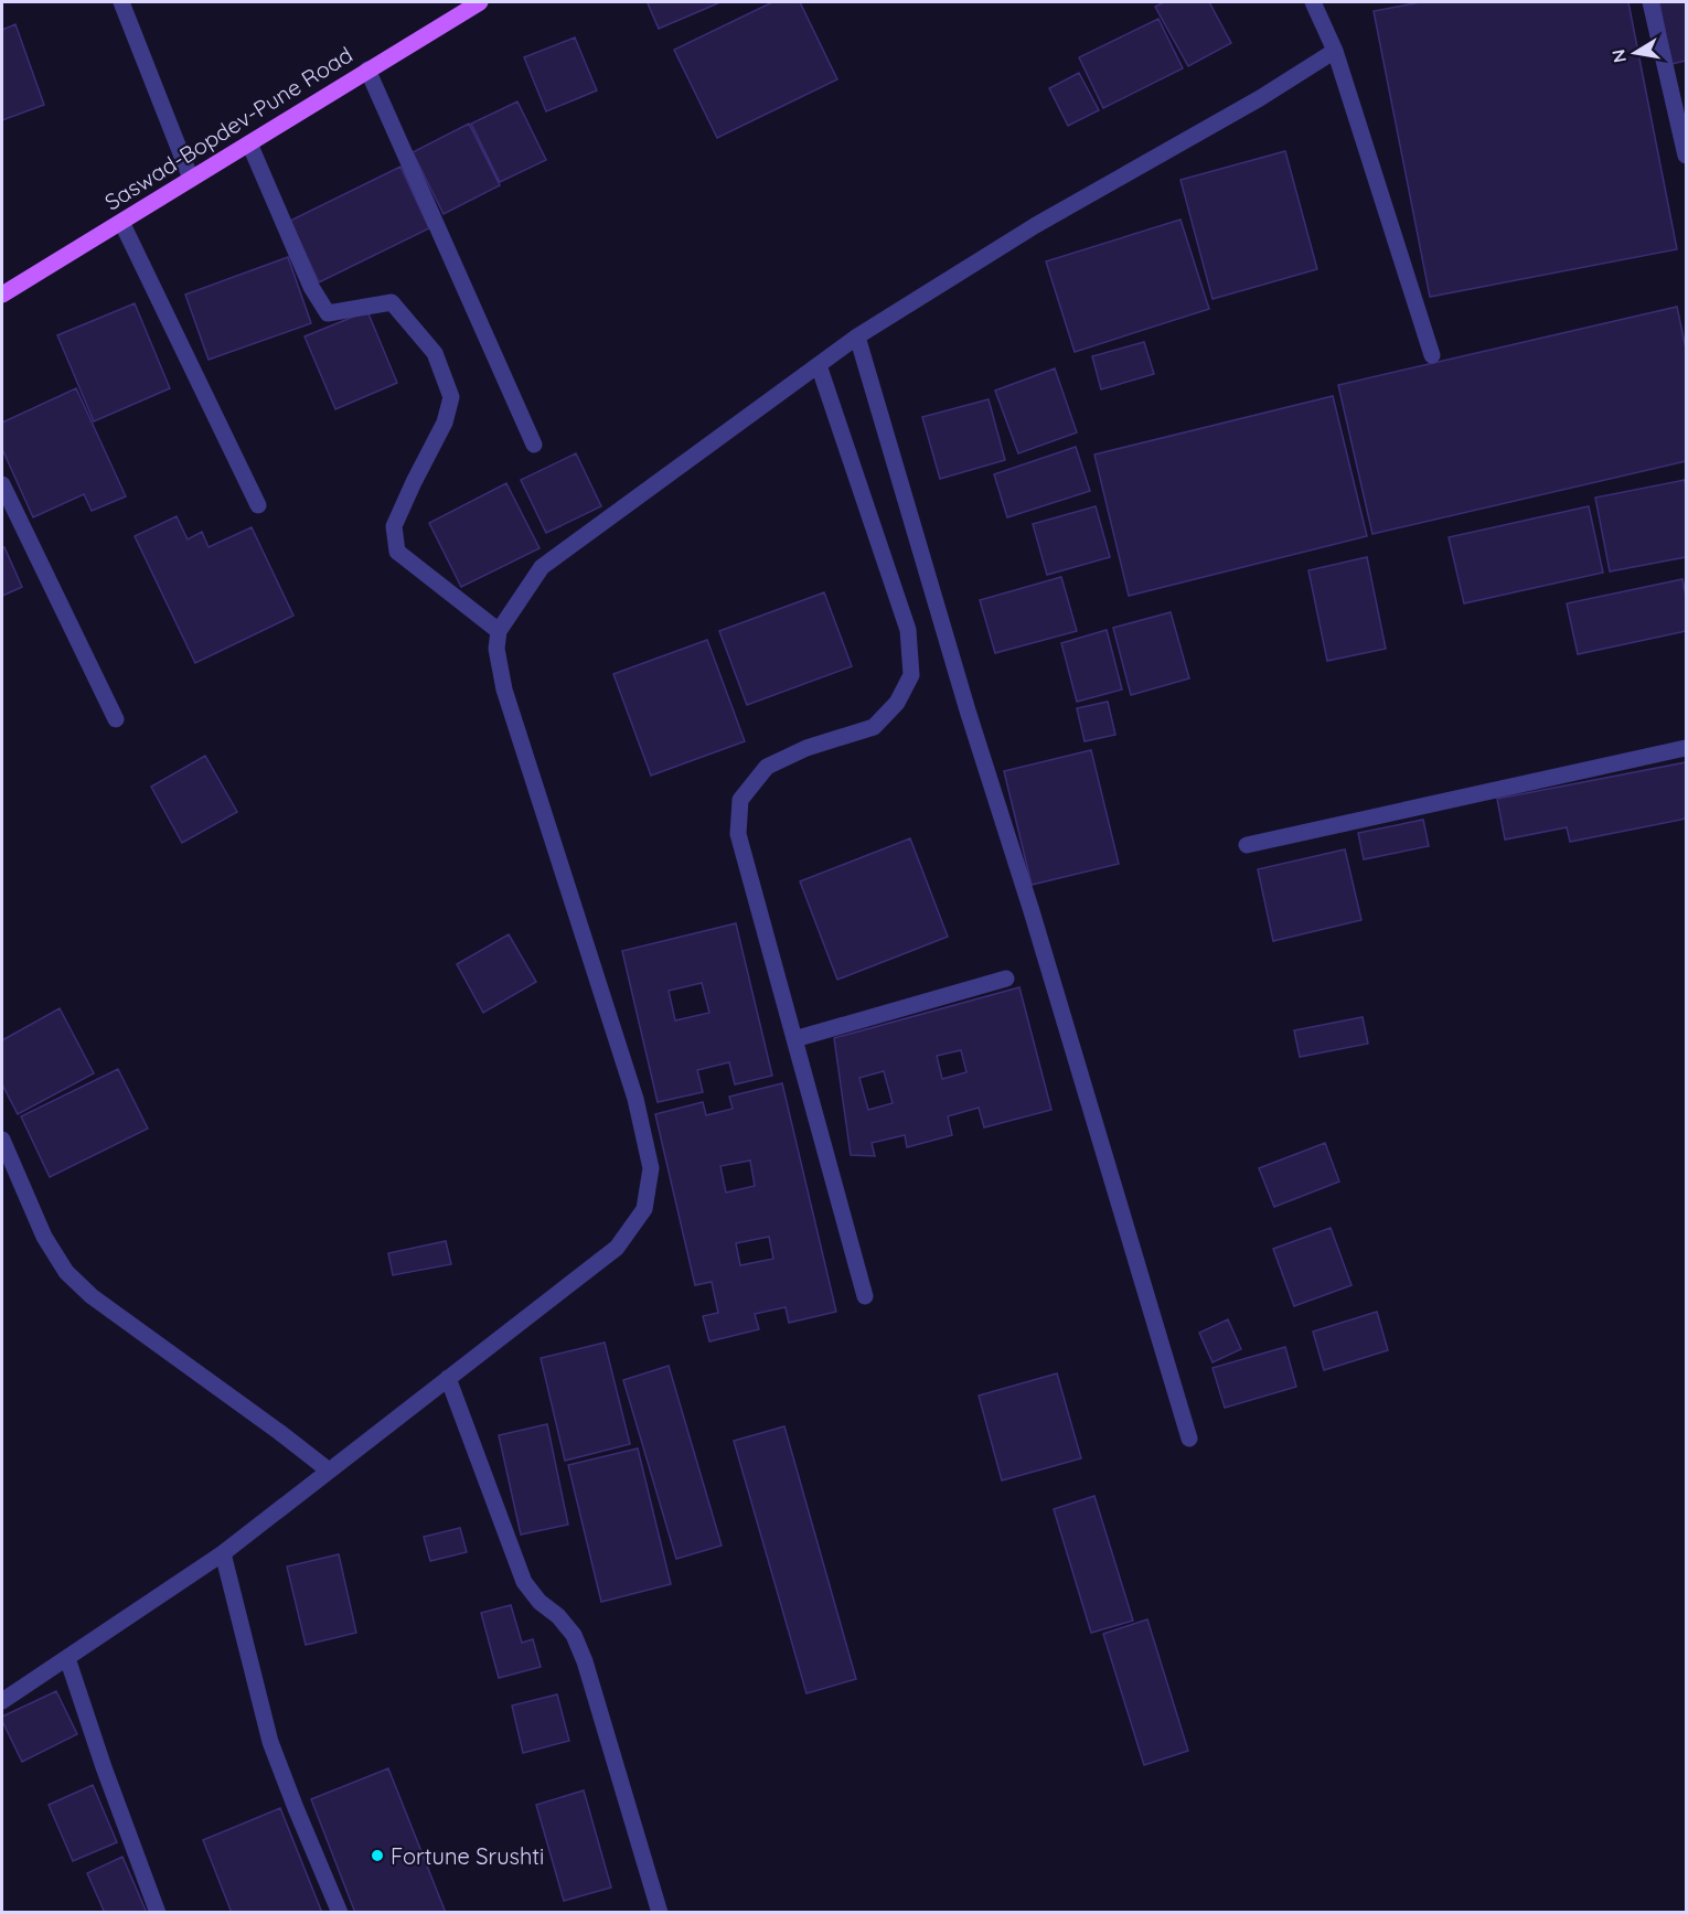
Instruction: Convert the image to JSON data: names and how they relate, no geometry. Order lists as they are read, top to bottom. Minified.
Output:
{"streets":{"main road":["Saswad-Bopdev-Pune Road"]},"places":["Fortune Srushti"],"north":"left"}
